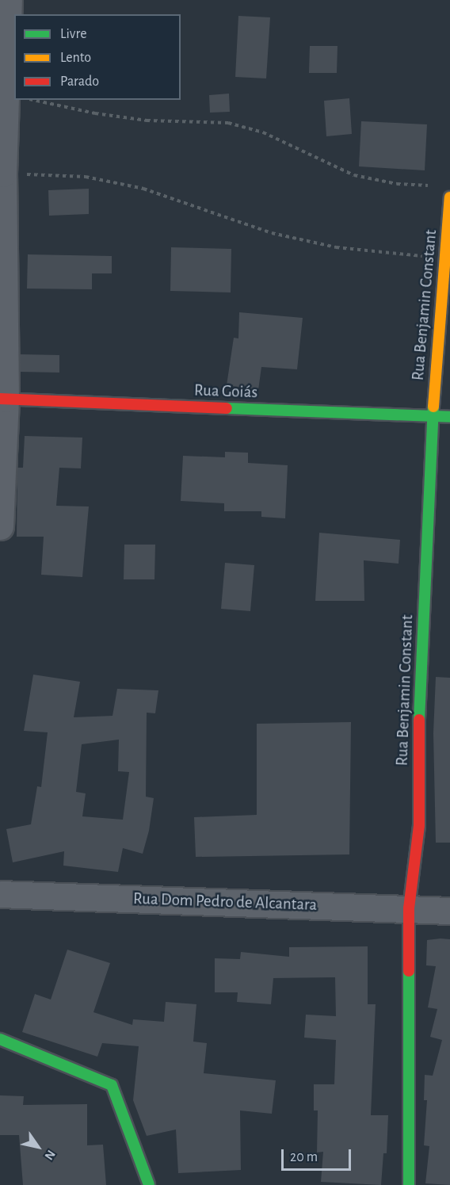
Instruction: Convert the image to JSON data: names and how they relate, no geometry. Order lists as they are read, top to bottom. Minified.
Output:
{"streets":{"street":["Rua Benjamin Constant","Rua Goiás","Rua Dom Pedro de Alcantara"]},"crossings":[["Rua Benjamin Constant","Rua Goiás"],["Rua Benjamin Constant","Rua Dom Pedro de Alcantara"]],"legend":["Livre","Lento","Parado"],"scale_bar":"20 m","north":"bottom right"}
